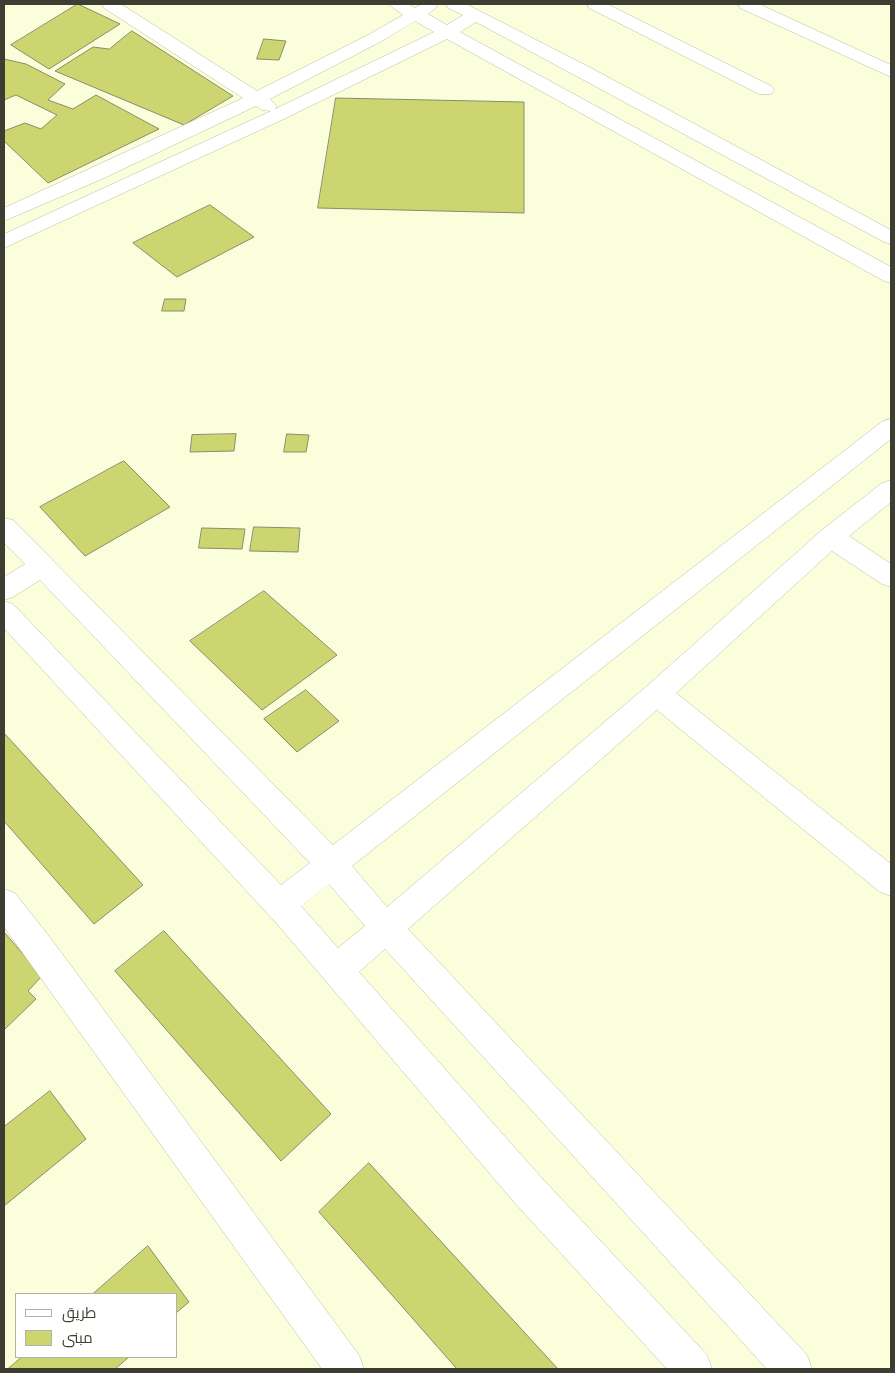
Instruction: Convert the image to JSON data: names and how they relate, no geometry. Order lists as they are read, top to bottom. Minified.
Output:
{"legend":["طريق","مبنى"]}
